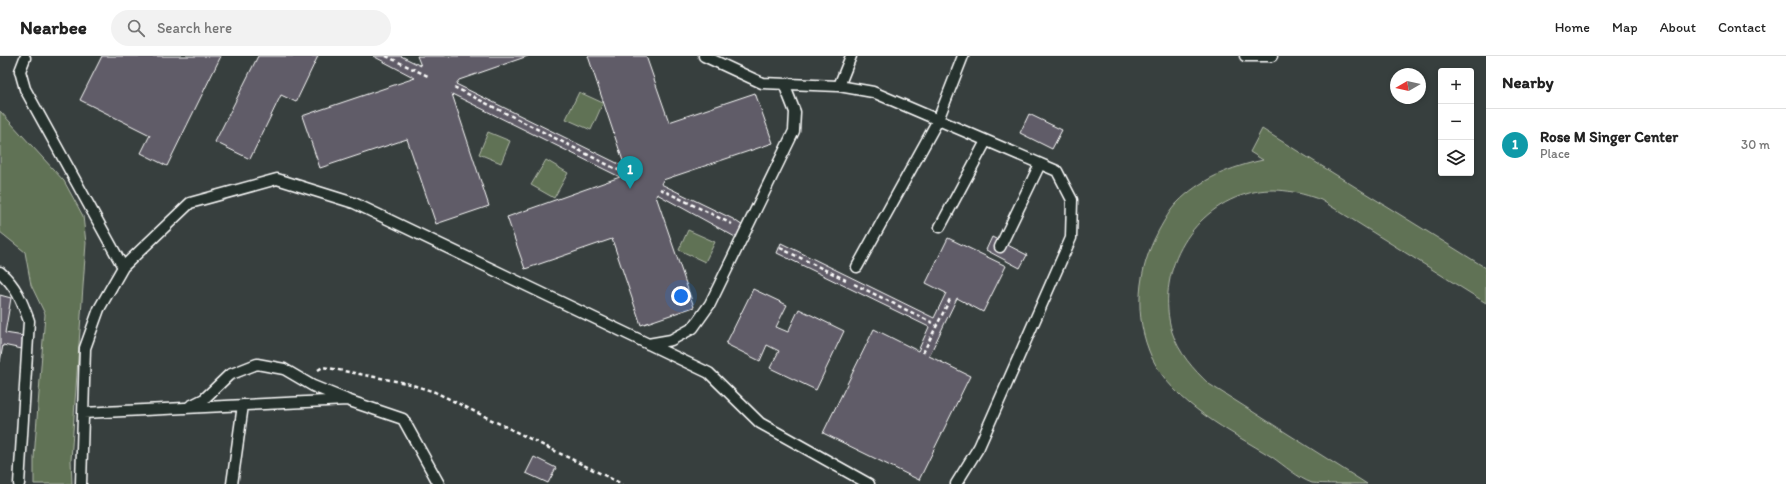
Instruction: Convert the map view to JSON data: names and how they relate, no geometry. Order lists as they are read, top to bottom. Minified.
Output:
{"north":"left","page":{"header":"Nearbee","search":"Search here","nav":["Home","Map","About","Contact"],"heading":"Nearby","map_buttons":["+","−"],"list":[{"mark":"1","name":"Rose M Singer Center","note":"Place","value":"30 m"}],"pins":"1"}}
